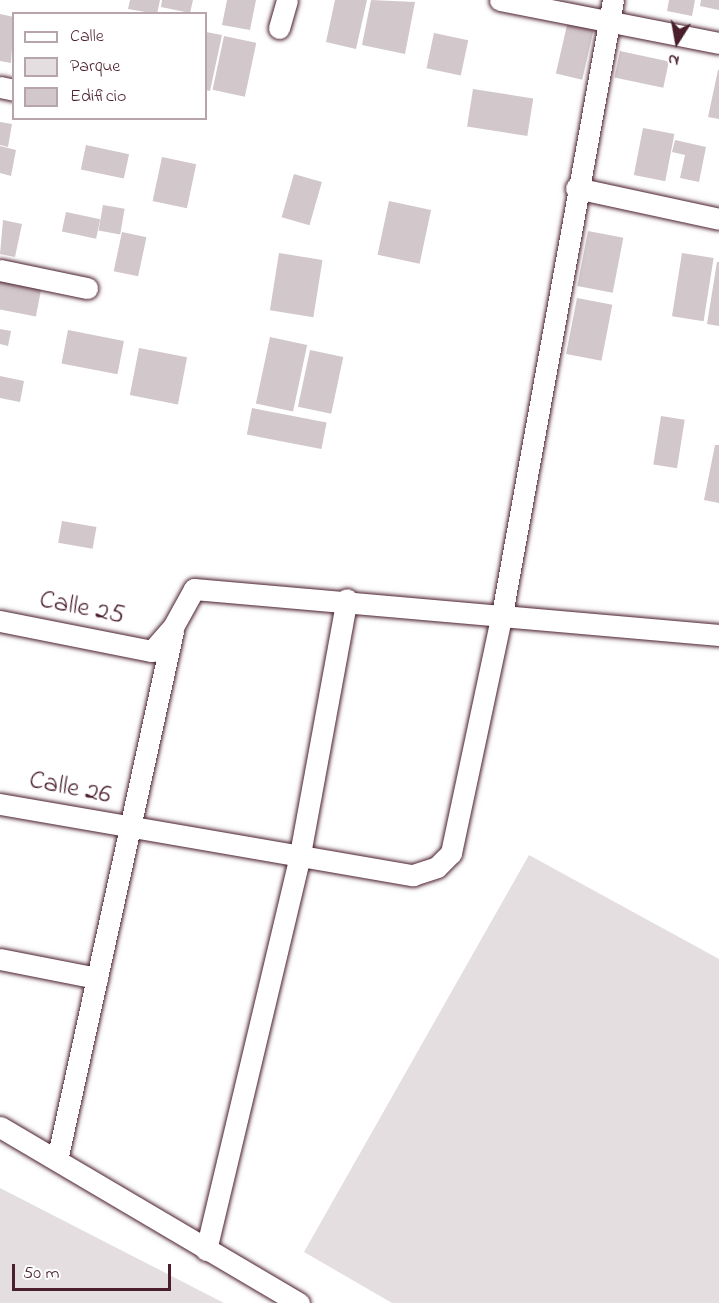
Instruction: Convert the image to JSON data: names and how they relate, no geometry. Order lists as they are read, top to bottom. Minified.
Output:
{"streets":{"street":["Calle 25","Calle 26"]},"legend":["Calle","Parque","Edificio"],"scale_bar":"50 m","north":"bottom"}
